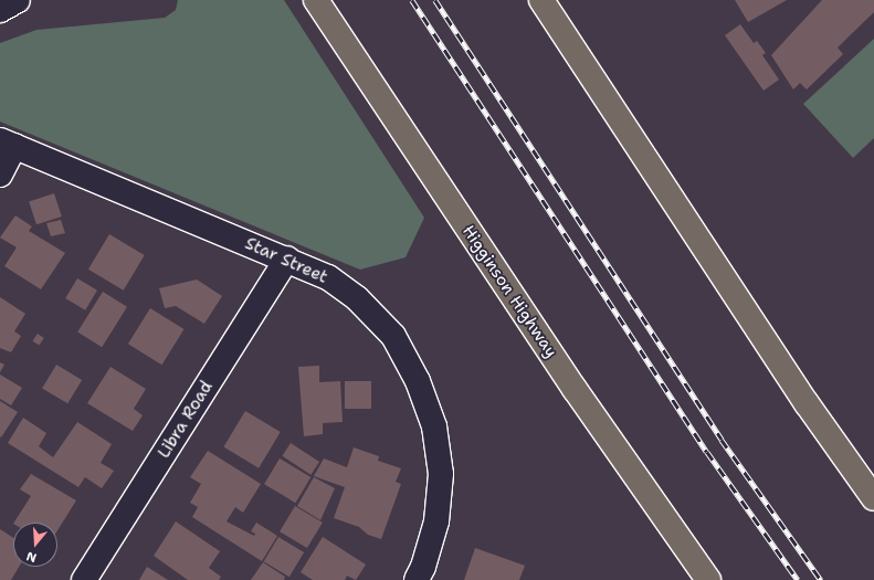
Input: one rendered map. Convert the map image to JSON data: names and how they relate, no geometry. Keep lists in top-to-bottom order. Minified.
{"streets":{"highway":["Higginson Highway"],"street":["Star Street","Libra Road"]},"crossings":[["Star Street","Libra Road"]],"north":"bottom"}
